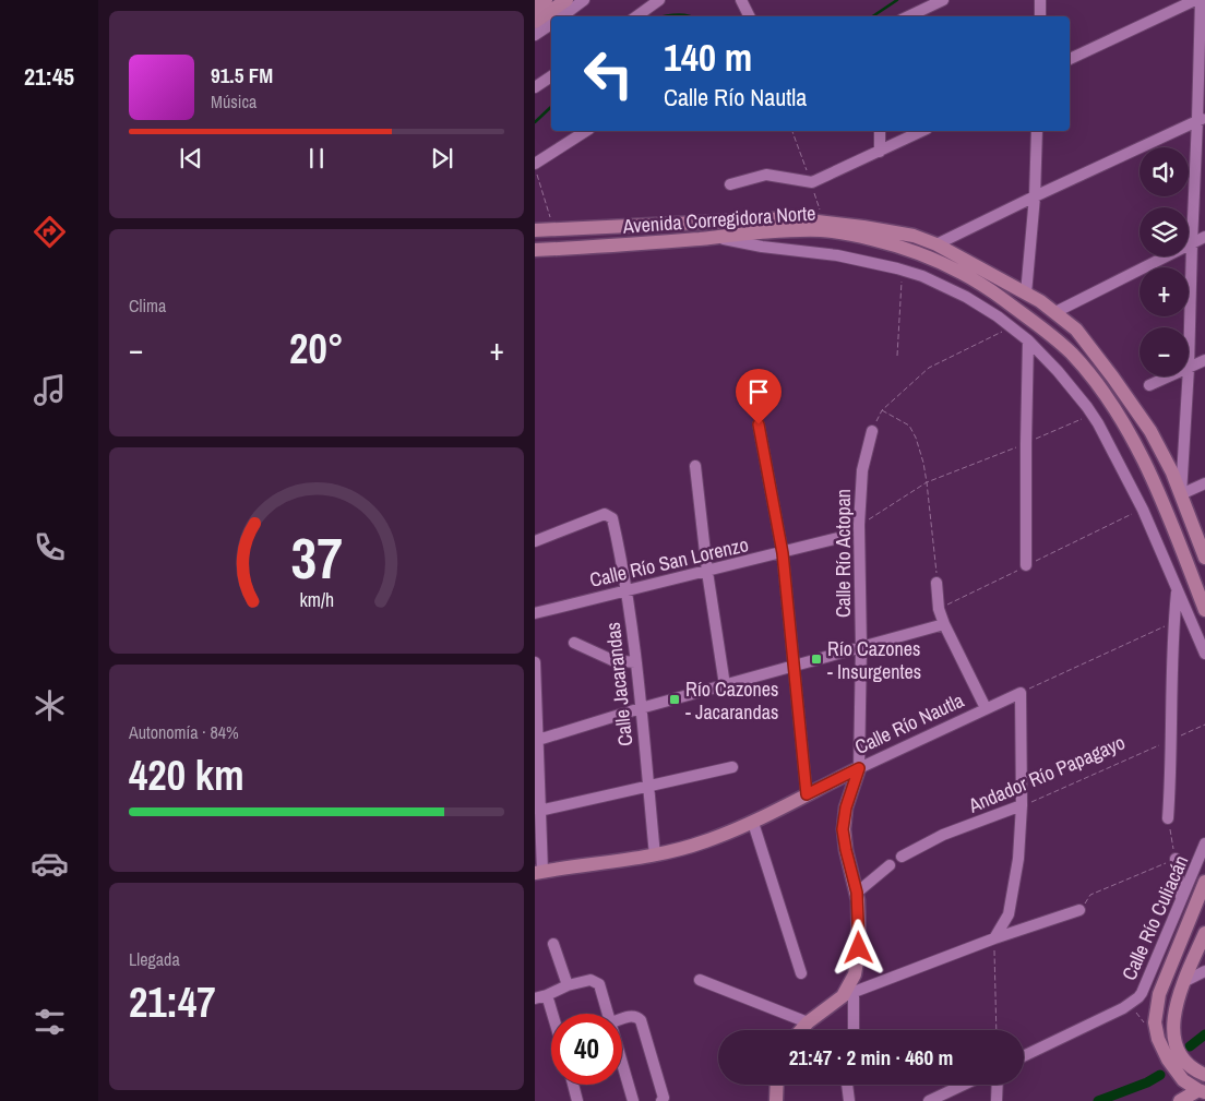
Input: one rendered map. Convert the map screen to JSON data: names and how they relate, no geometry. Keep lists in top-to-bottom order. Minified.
{"streets":{"main road":["Avenida Corregidora Norte","Calle Río Actopan","Calle Río Nautla"],"street":["Calle Río San Lorenzo","Calle Jacarandas","Andador Río Papagayo","Calle Río Culiacán"]},"crossings":[["Calle Río Actopan","Calle Río Nautla"],["Calle Río San Lorenzo","Calle Jacarandas"],["Calle Jacarandas","Calle Río Nautla"]],"places":{"transit":["Río Cazones - Insurgentes","Río Cazones - Jacarandas"]},"page":{"tabs":"21:45","turn":["140 m","Calle Río Nautla"],"song":["91.5 FM","Música"],"map_buttons":["+","−"],"tile":["Clima",["Autonomía · 84%","420 km"],["Llegada","21:47"]],"heat":["−","20°","+"],"limit":"40","trip":"21:47 · 2 min · 460 m","gauge":["37","km/h"]}}
